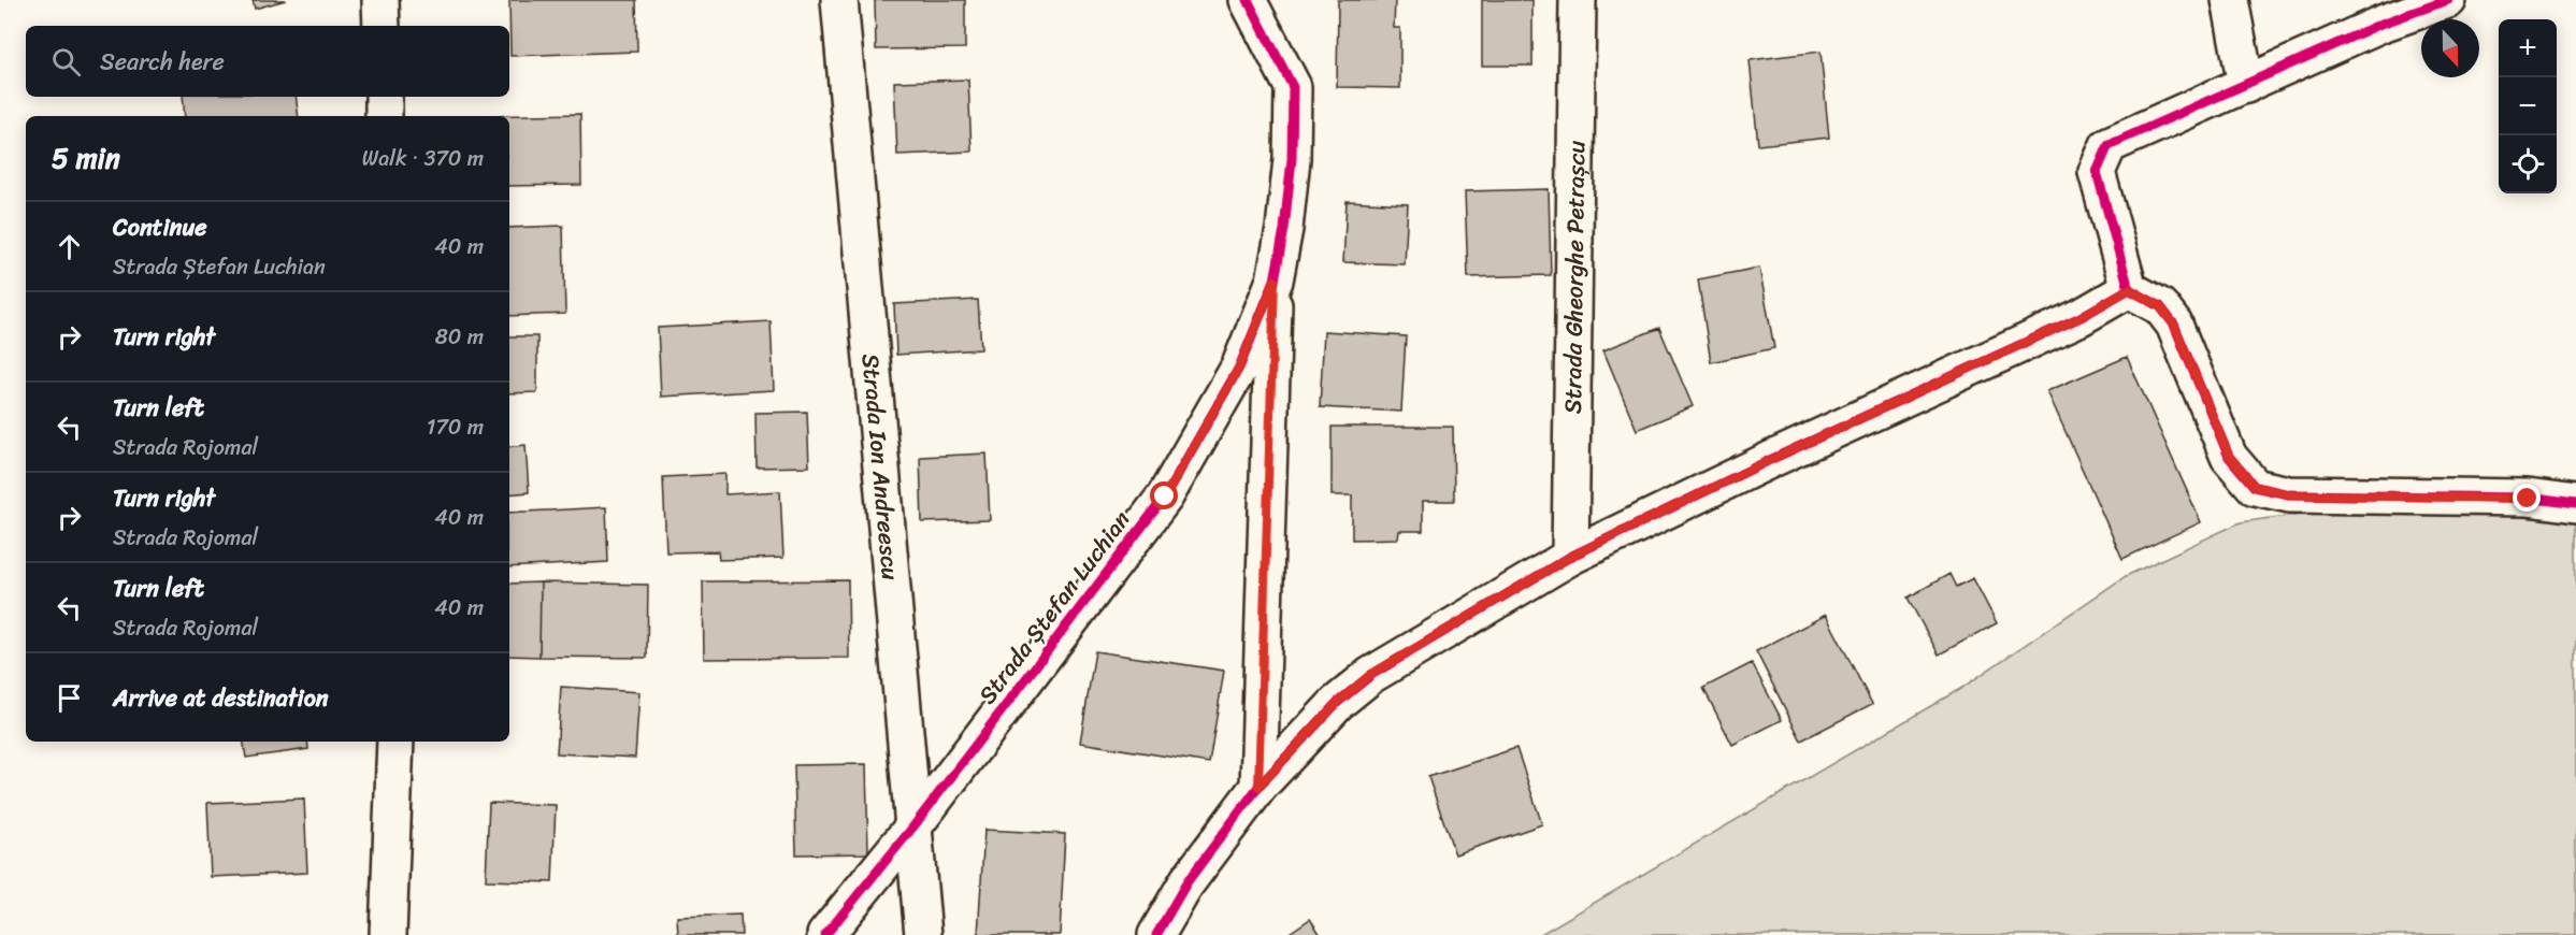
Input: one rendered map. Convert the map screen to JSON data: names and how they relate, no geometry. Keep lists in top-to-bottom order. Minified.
{"streets":{"street":["Strada Gheorghe Petrașcu","Strada Ion Andreescu","Strada Ștefan Luchian"]},"crossings":[["Strada Ion Andreescu","Strada Ștefan Luchian"]],"north":"bottom","page":{"map_buttons":["+","−"],"search":"Search here","heading":["5 min","Walk · 370 m"],"list":[["Continue","Strada Ștefan Luchian","40 m"],["Turn right","80 m"],["Turn left","Strada Rojomal","170 m"],["Turn right","Strada Rojomal","40 m"],["Turn left","Strada Rojomal","40 m"],"Arrive at destination"]}}
